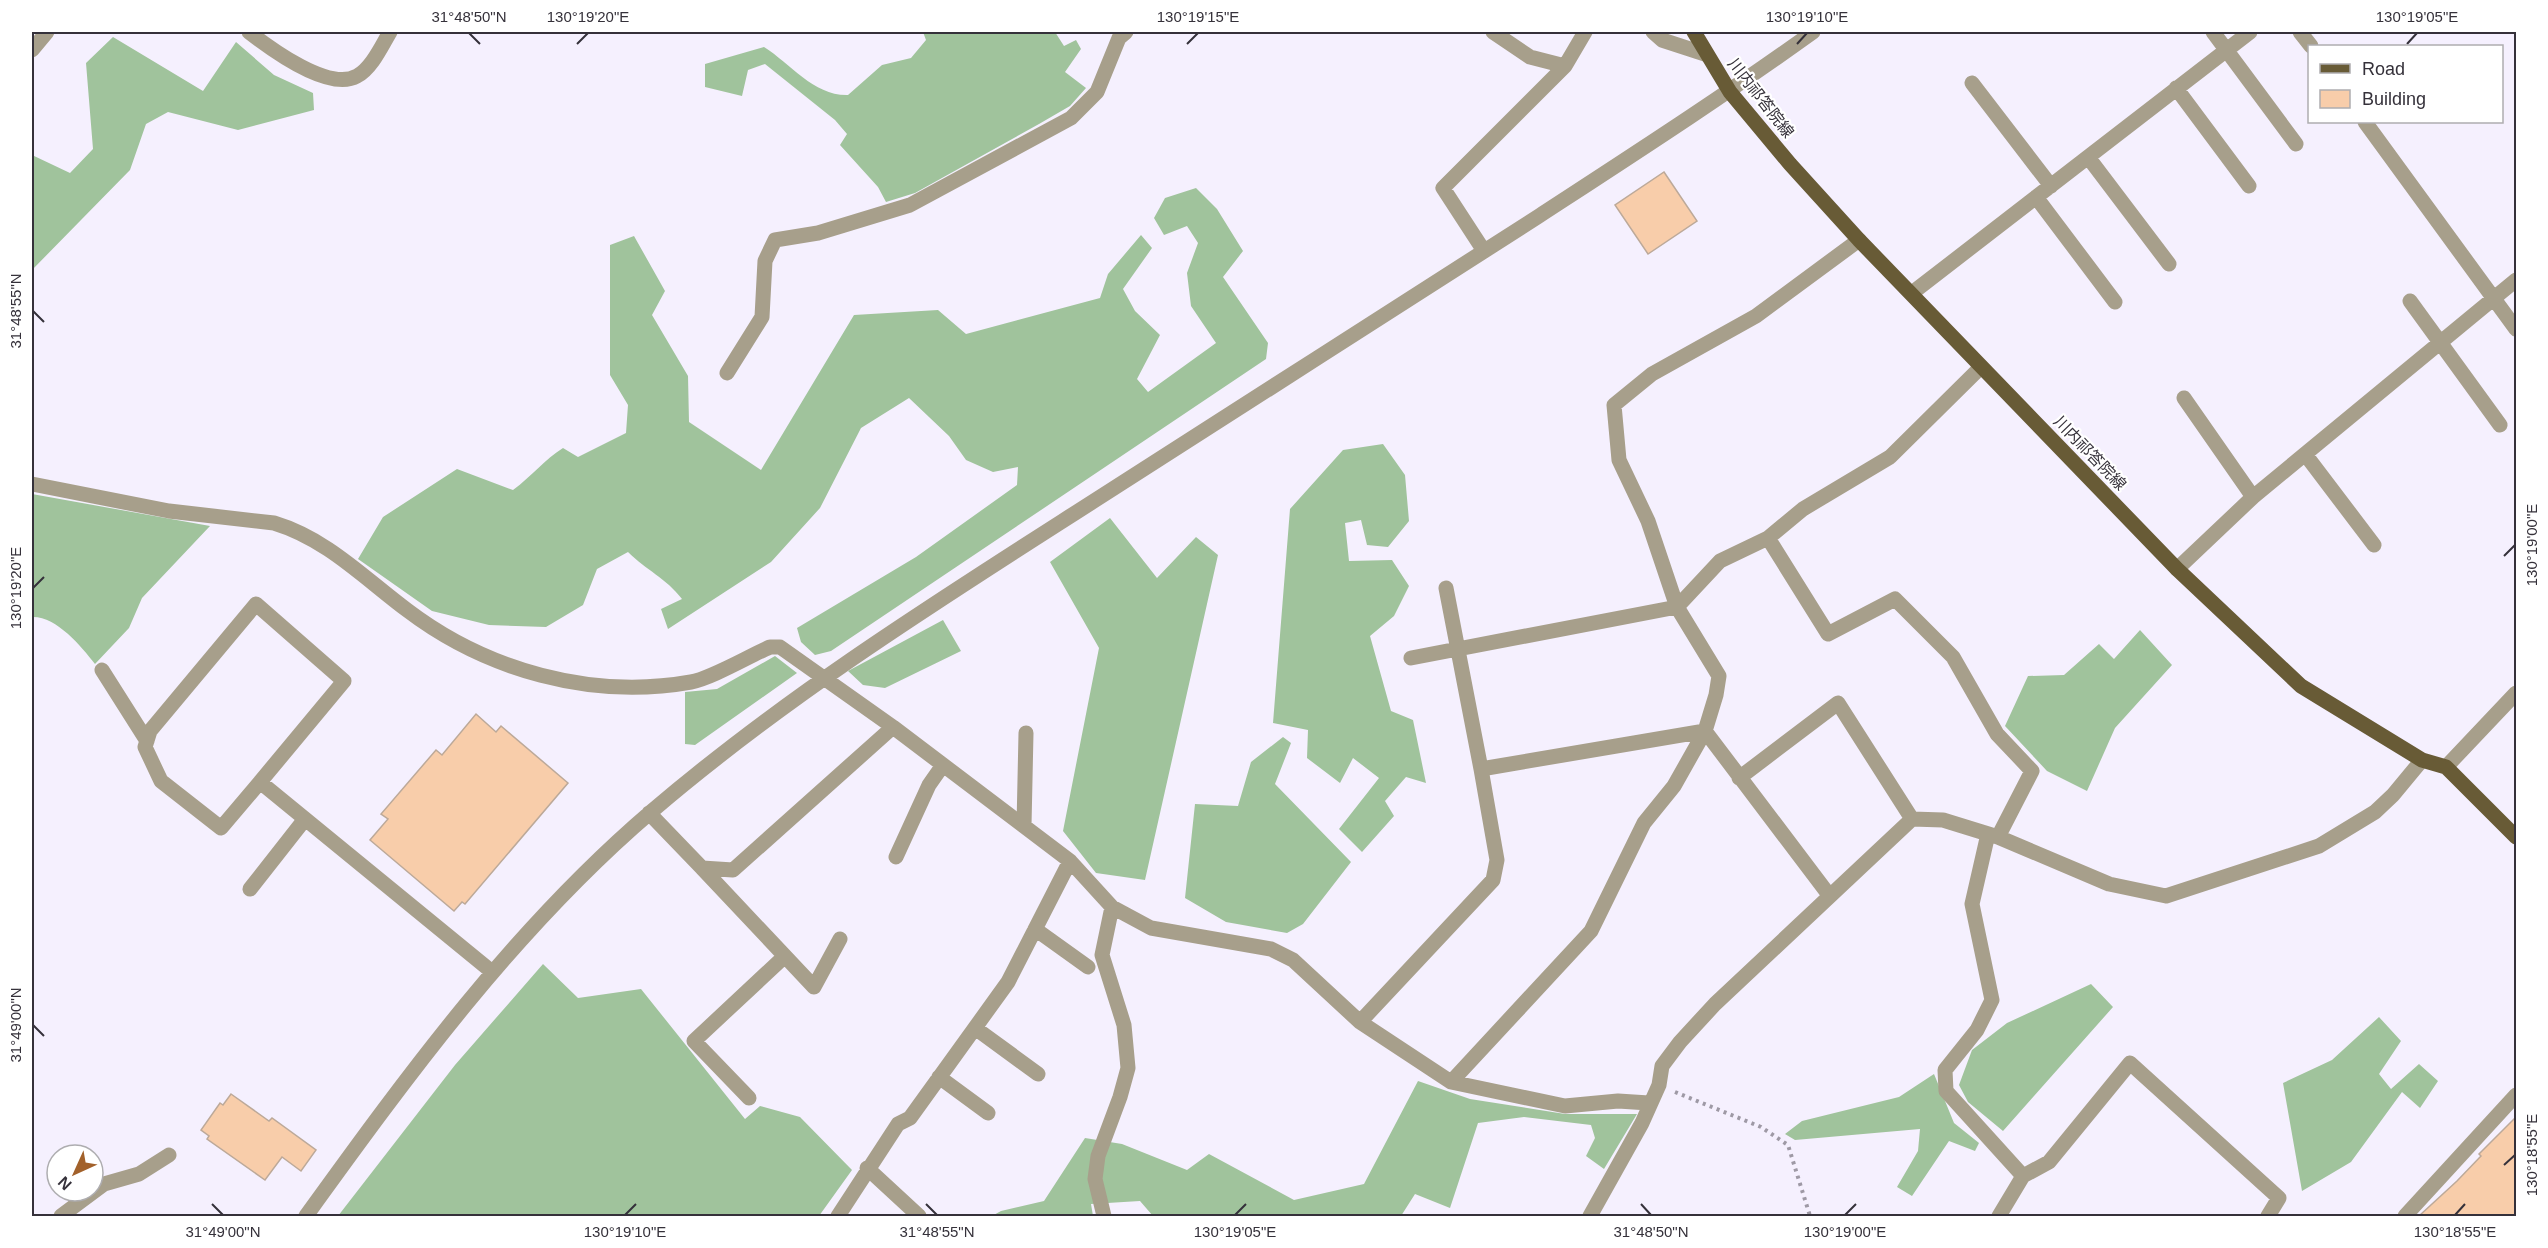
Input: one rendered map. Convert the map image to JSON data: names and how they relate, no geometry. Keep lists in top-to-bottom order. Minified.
{"streets":{"main road":["川内祁答院線"]},"legend":["Road","Building"],"north":"bottom left","coordinates":["31°48'50\"N","130°19'20\"E","130°19'15\"E","130°19'10\"E","130°19'05\"E","31°48'55\"N","130°19'00\"E","31°49'00\"N","130°18'55\"E"]}
